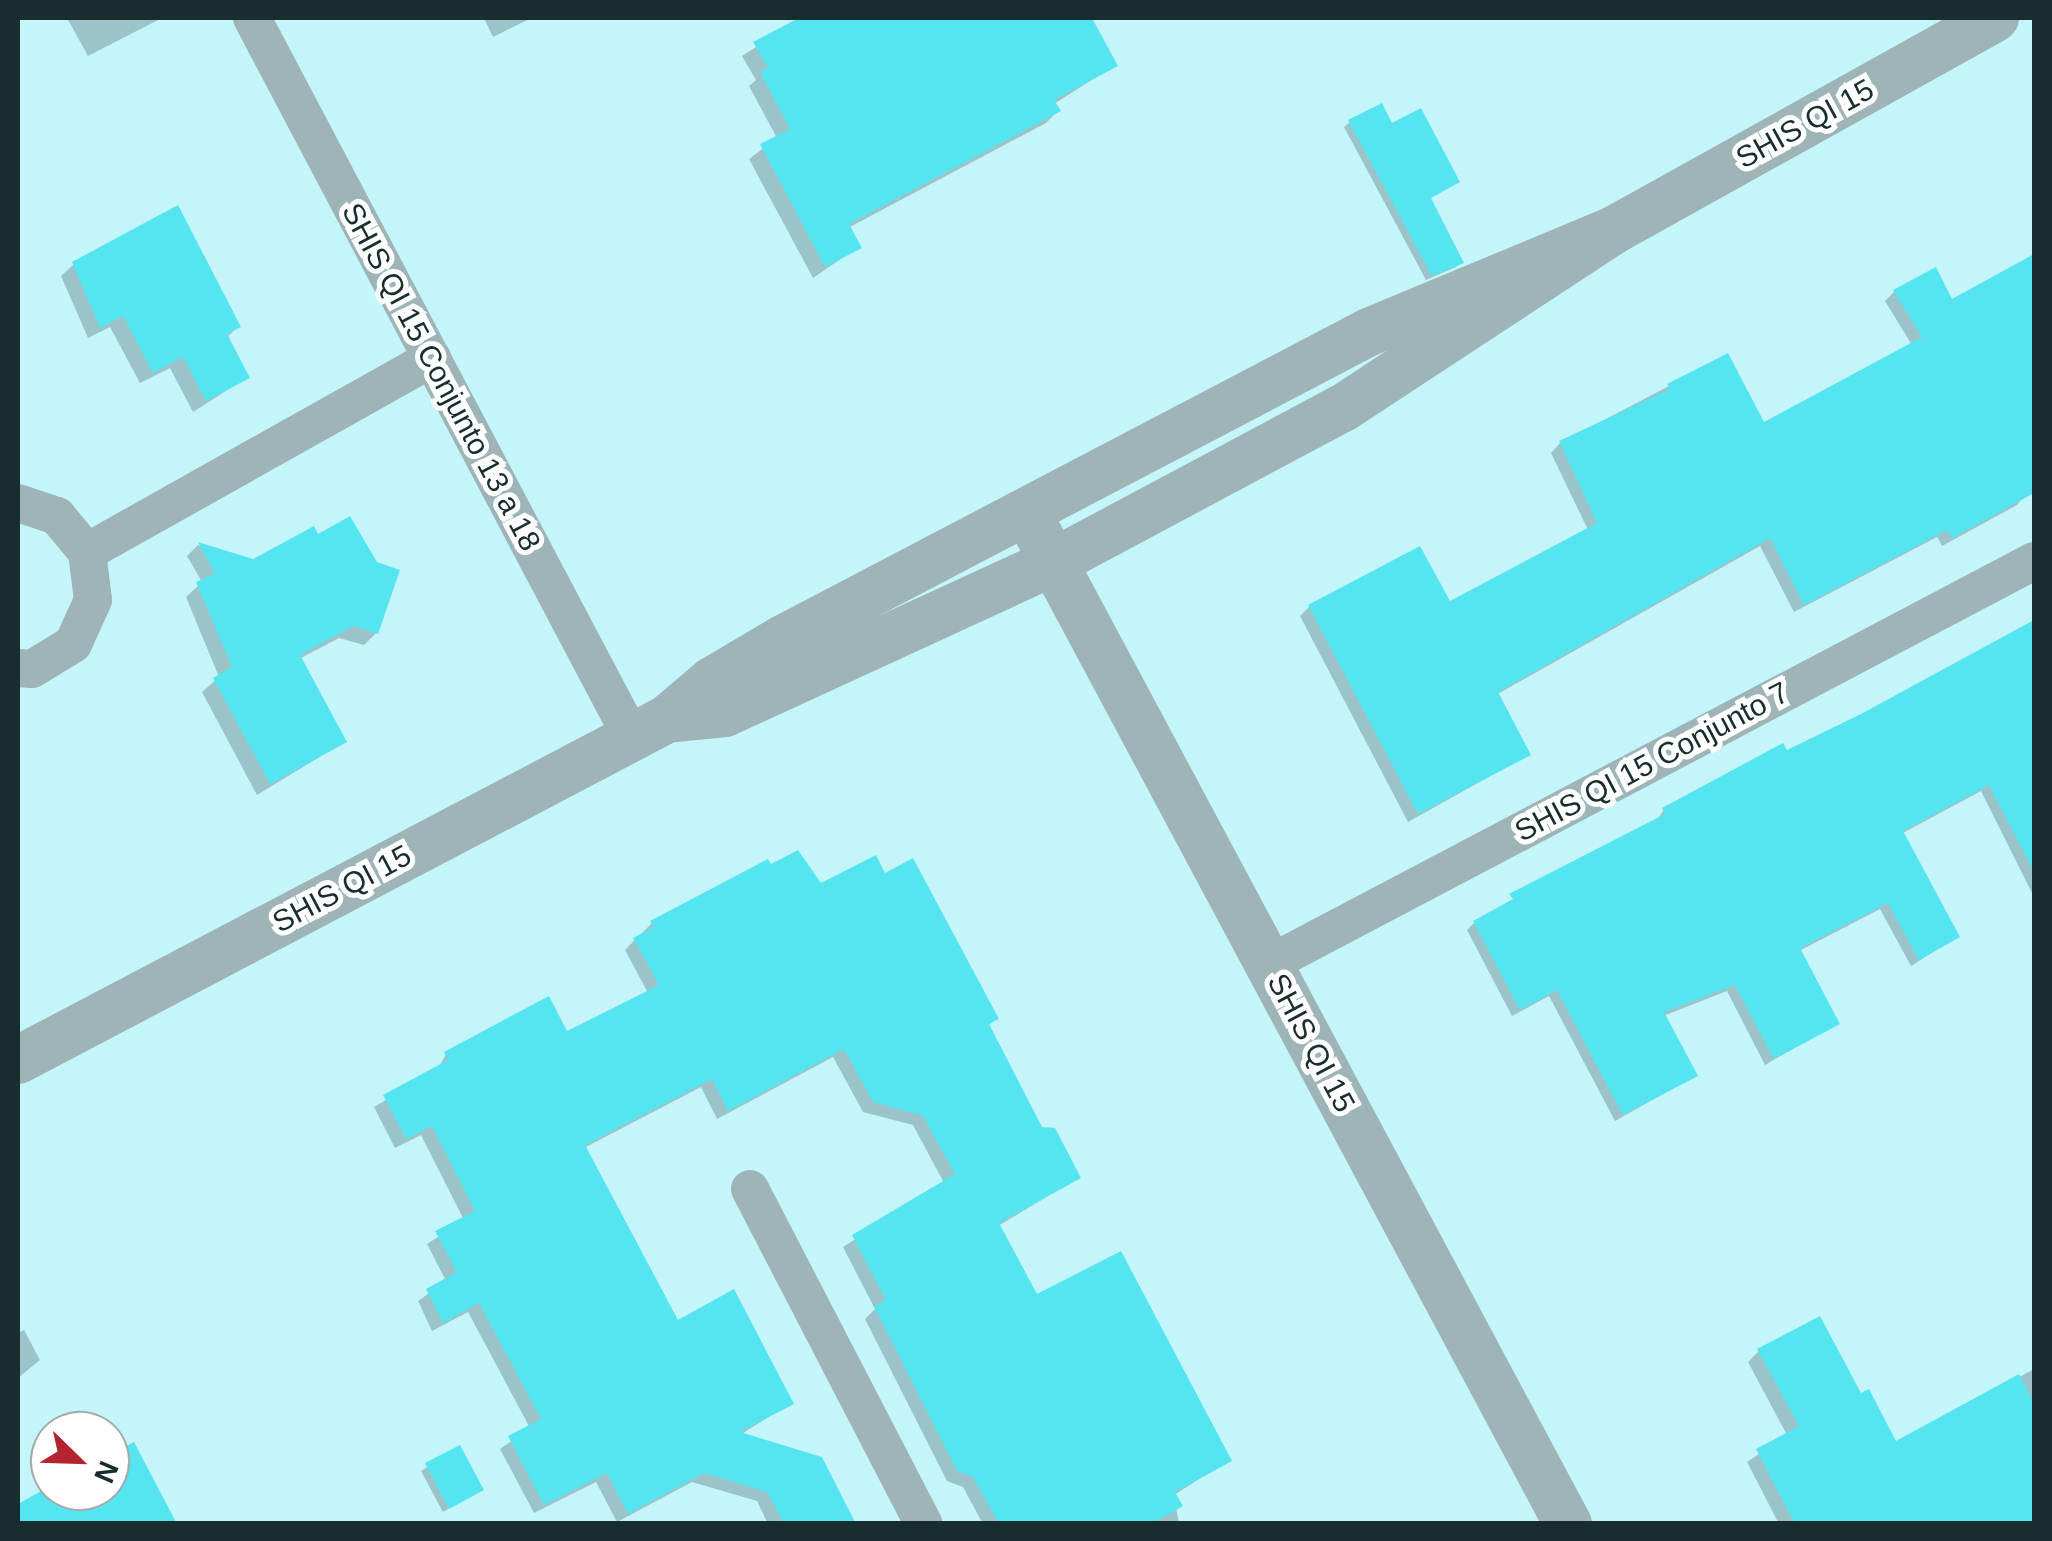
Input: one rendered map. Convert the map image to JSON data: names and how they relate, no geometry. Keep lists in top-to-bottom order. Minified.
{"streets":{"street":["SHIS QI 15","SHIS QI 15 Conjunto 13 a 18","SHIS QI 15 Conjunto 7"]},"crossings":[["SHIS QI 15","SHIS QI 15 Conjunto 13 a 18"],["SHIS QI 15","SHIS QI 15 Conjunto 7"]],"north":"bottom right"}
